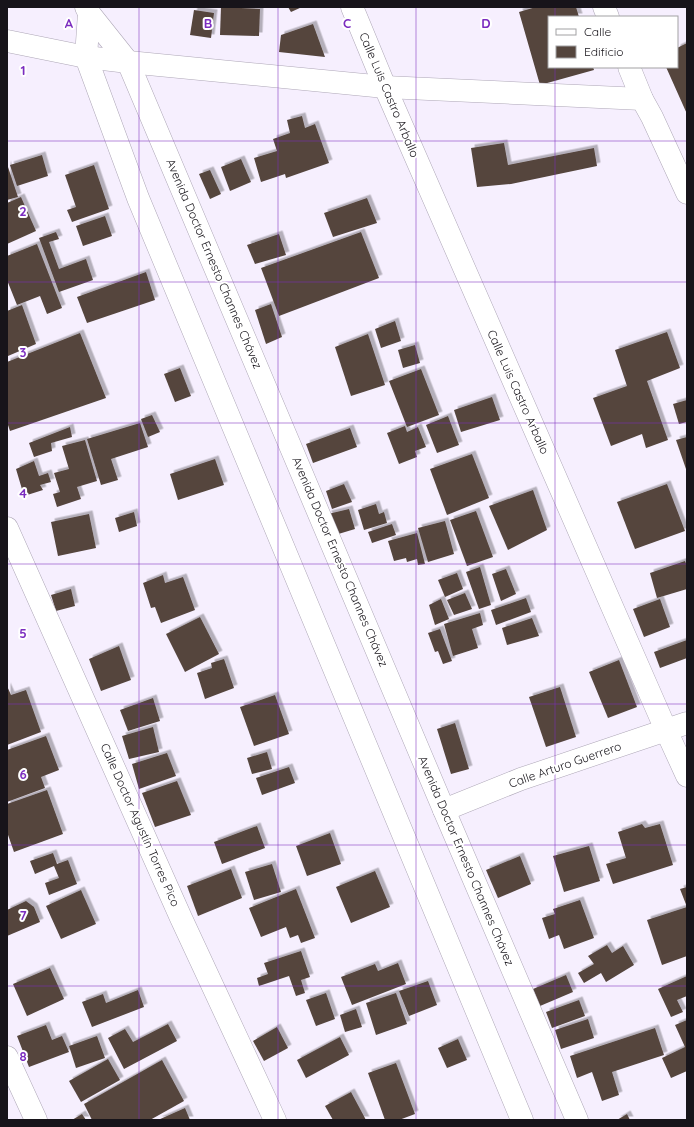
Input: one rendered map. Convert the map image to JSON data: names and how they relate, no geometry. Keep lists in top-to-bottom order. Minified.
{"streets":{"street":["Calle Luis Castro Arballo","Avenida Doctor Ernesto Channes Chávez","Calle Arturo Guerrero","Calle Doctor Agustín Torres Pico"]},"crossings":[["Calle Luis Castro Arballo","Calle Arturo Guerrero"],["Avenida Doctor Ernesto Channes Chávez","Calle Arturo Guerrero"]],"legend":["Calle","Edificio"],"grid":{"columns":["A","B","C","D"],"rows":["1","2","3","4","5","6","7","8"]}}
